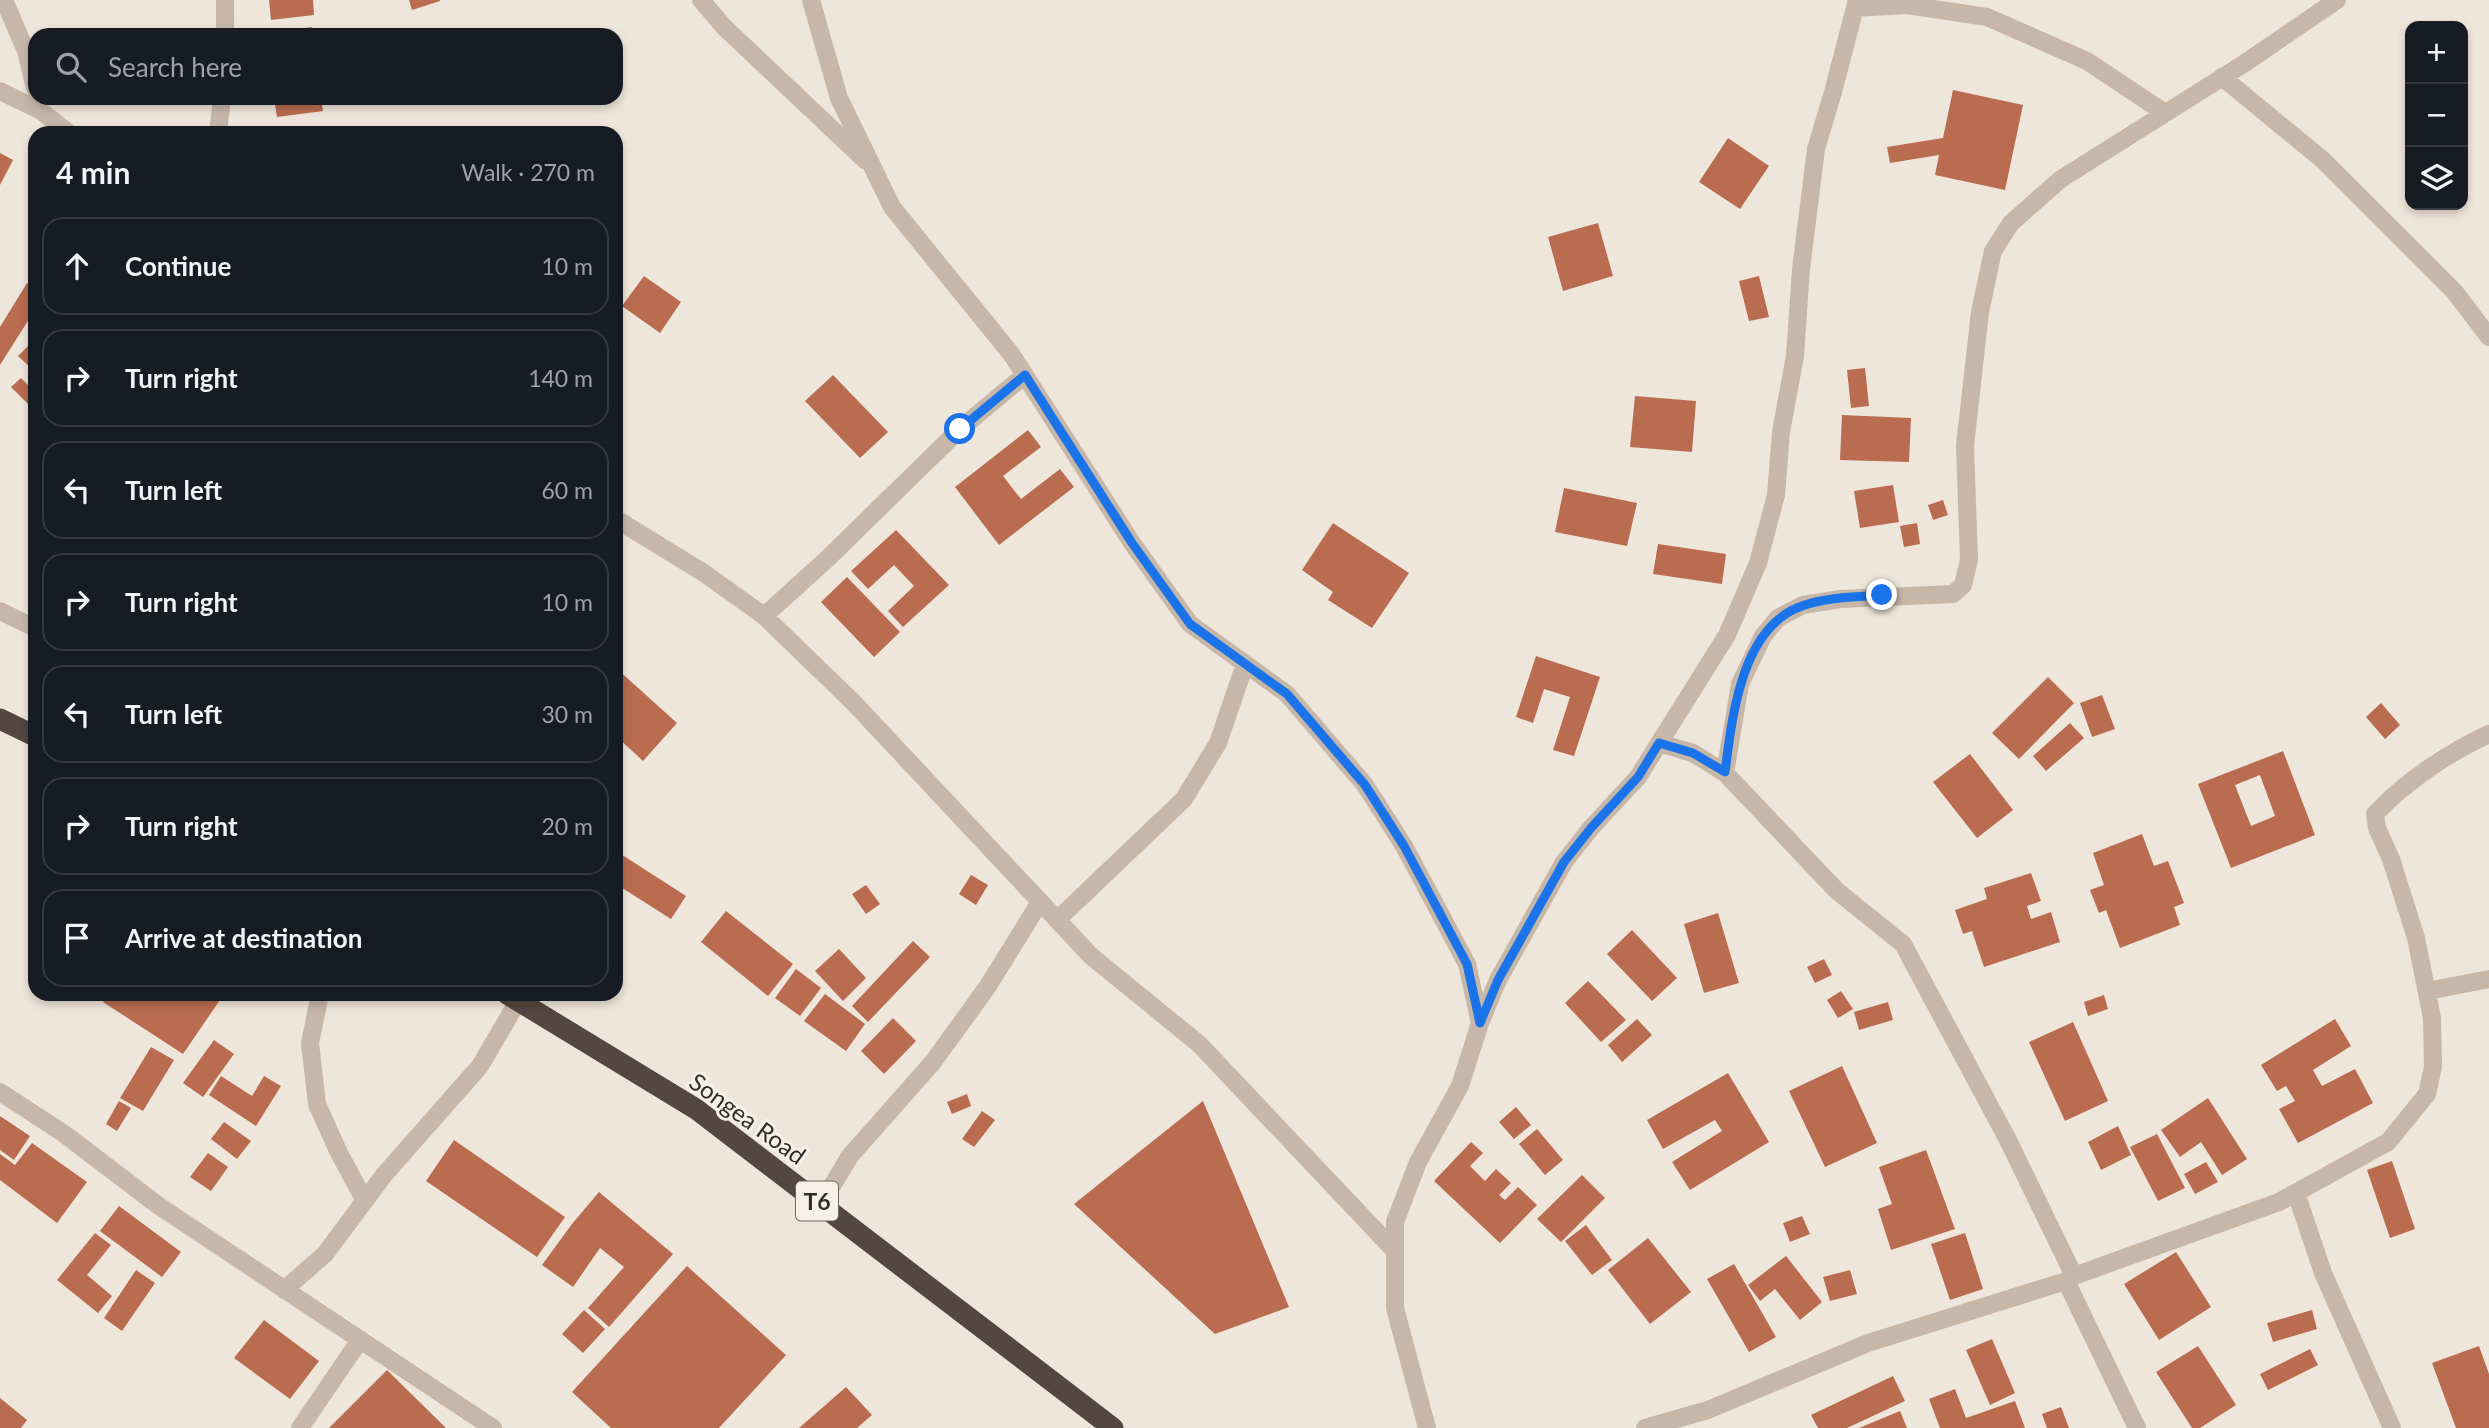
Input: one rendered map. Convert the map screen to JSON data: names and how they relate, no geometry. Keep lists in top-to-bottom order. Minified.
{"streets":{"highway":["Songea Road","T6"]},"page":{"map_buttons":["+","−"],"search":"Search here","heading":["4 min","Walk · 270 m"],"list":[["Continue","10 m"],["Turn right","140 m"],["Turn left","60 m"],["Turn right","10 m"],["Turn left","30 m"],["Turn right","20 m"],"Arrive at destination"]}}
